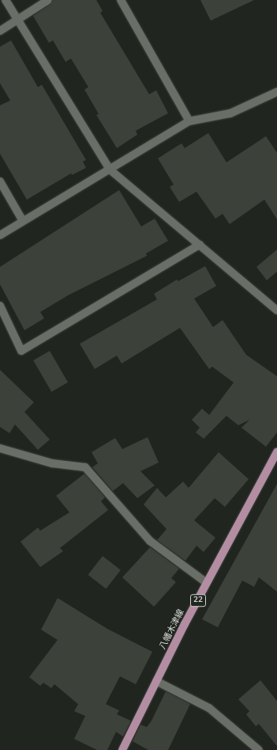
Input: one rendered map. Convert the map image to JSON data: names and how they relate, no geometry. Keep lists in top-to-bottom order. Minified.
{"streets":{"main road":["22","八幡木津線"]}}
